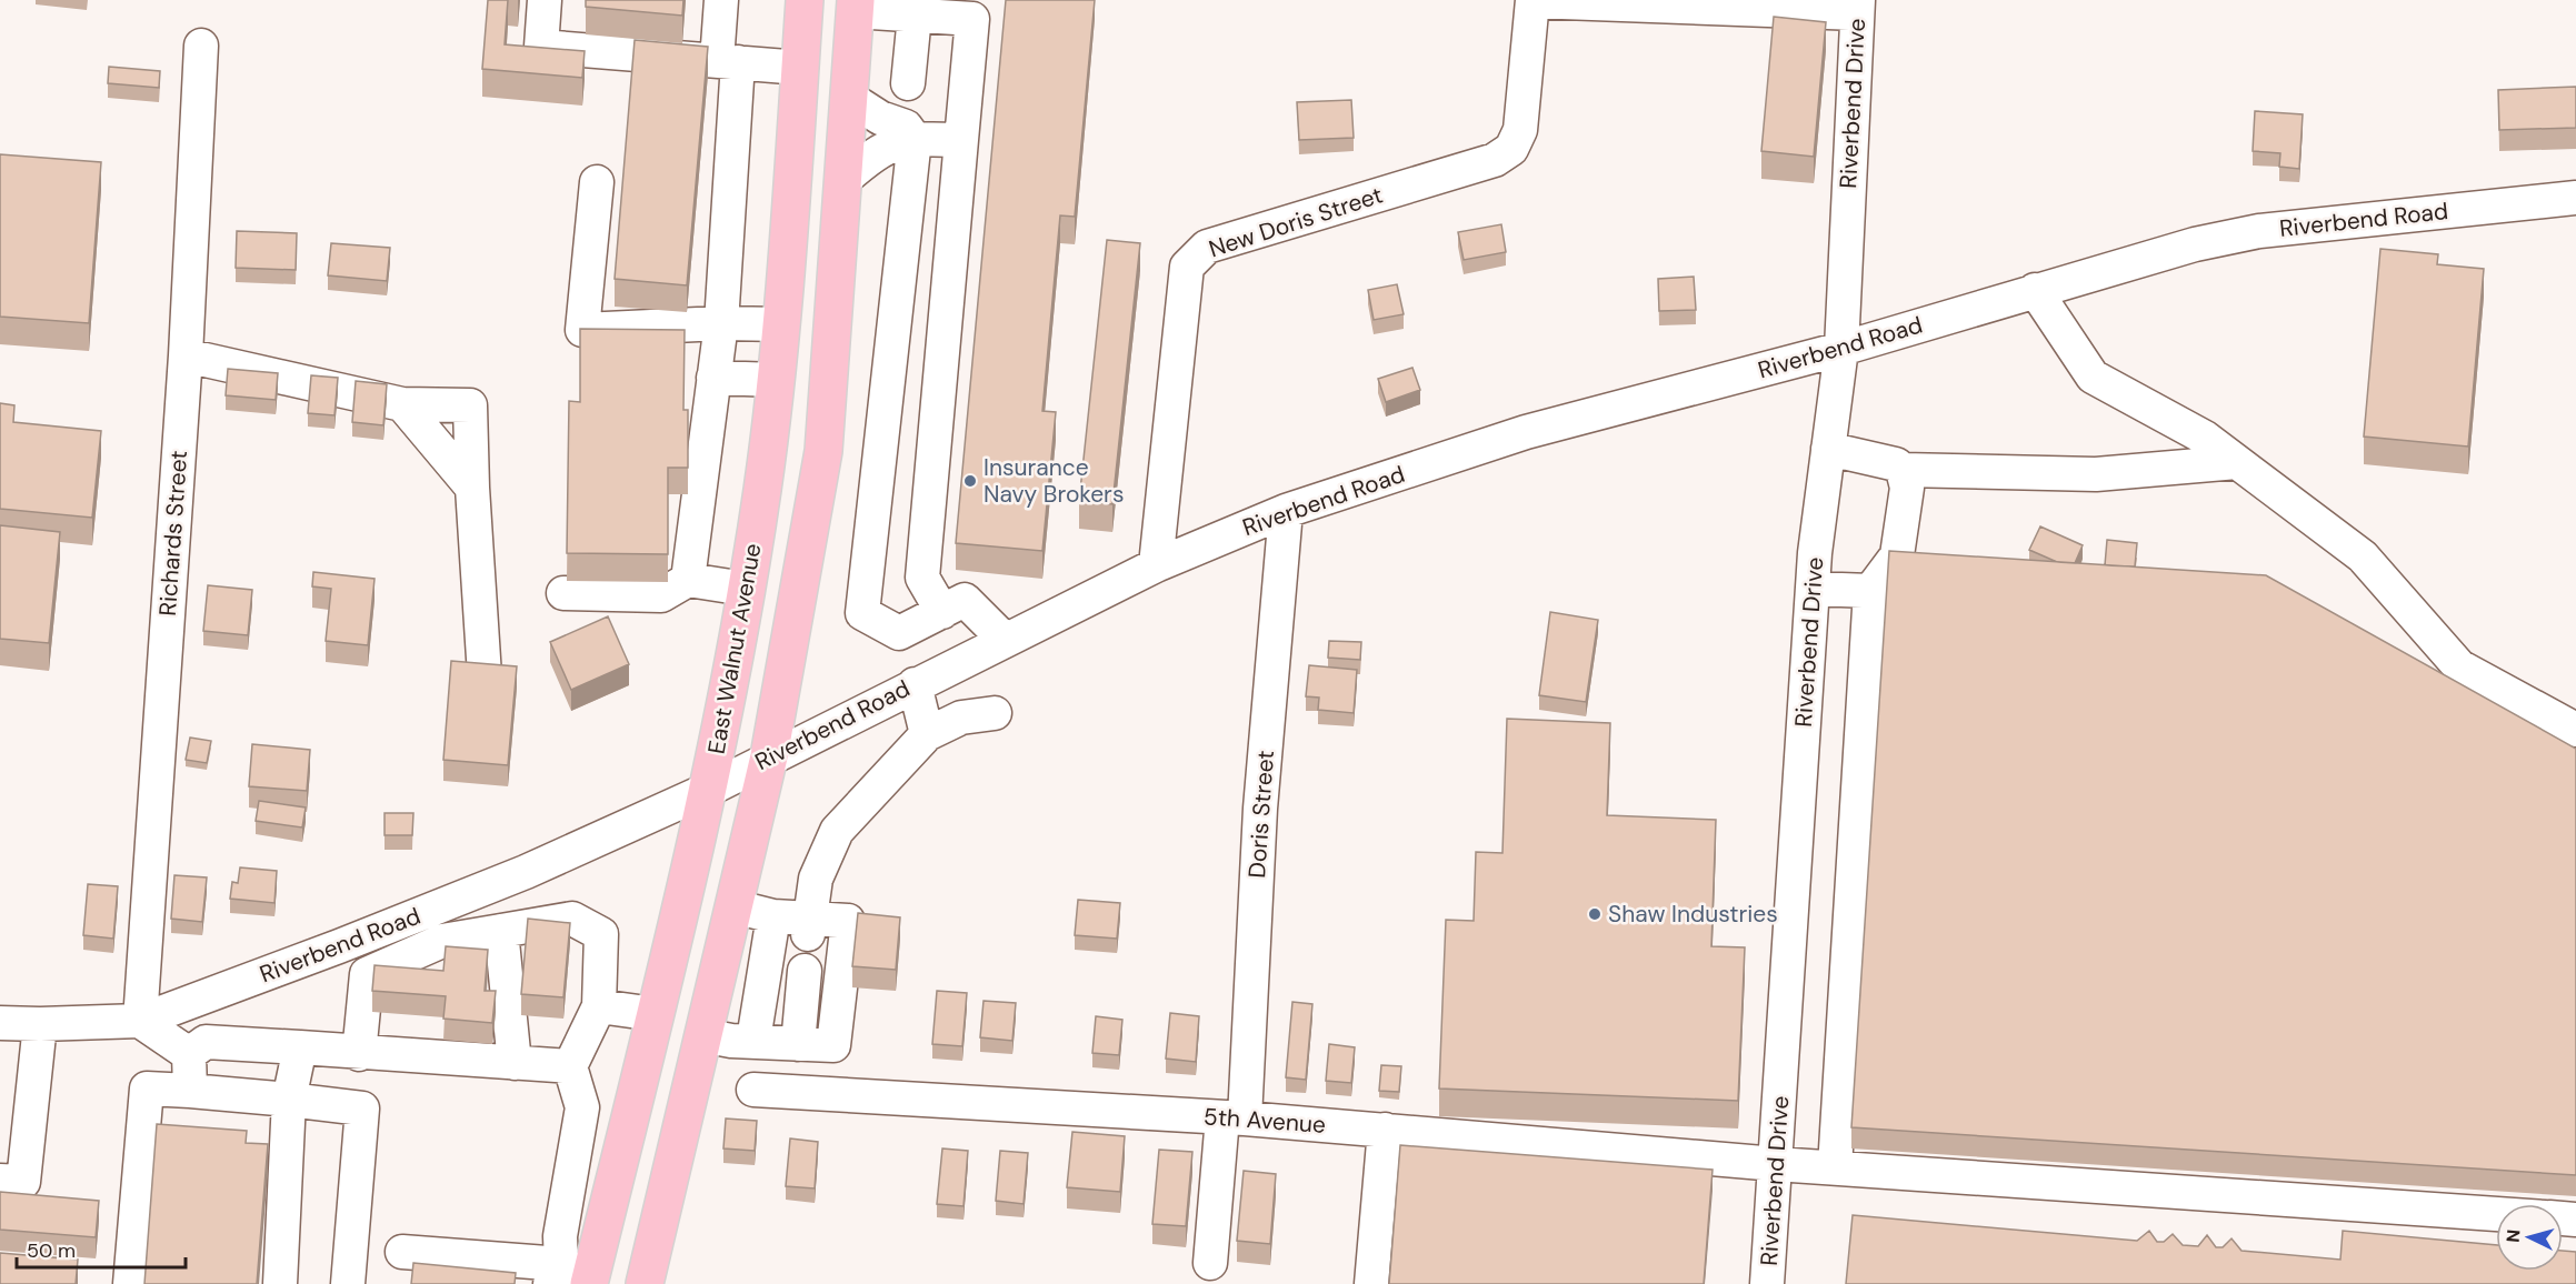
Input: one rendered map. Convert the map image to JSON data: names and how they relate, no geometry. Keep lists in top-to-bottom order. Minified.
{"streets":{"main road":["East Walnut Avenue"],"street":["Riverbend Drive","Riverbend Road","New Doris Street","Richards Street","Doris Street","5th Avenue"]},"crossings":[["Riverbend Drive","Riverbend Road"],["Riverbend Drive","5th Avenue"],["Riverbend Road","New Doris Street"],["Riverbend Road","Richards Street"],["Riverbend Road","East Walnut Avenue"],["Riverbend Road","Doris Street"],["Doris Street","5th Avenue"]],"places":["Insurance Navy Brokers","Shaw Industries"],"scale_bar":"50 m","north":"left"}
